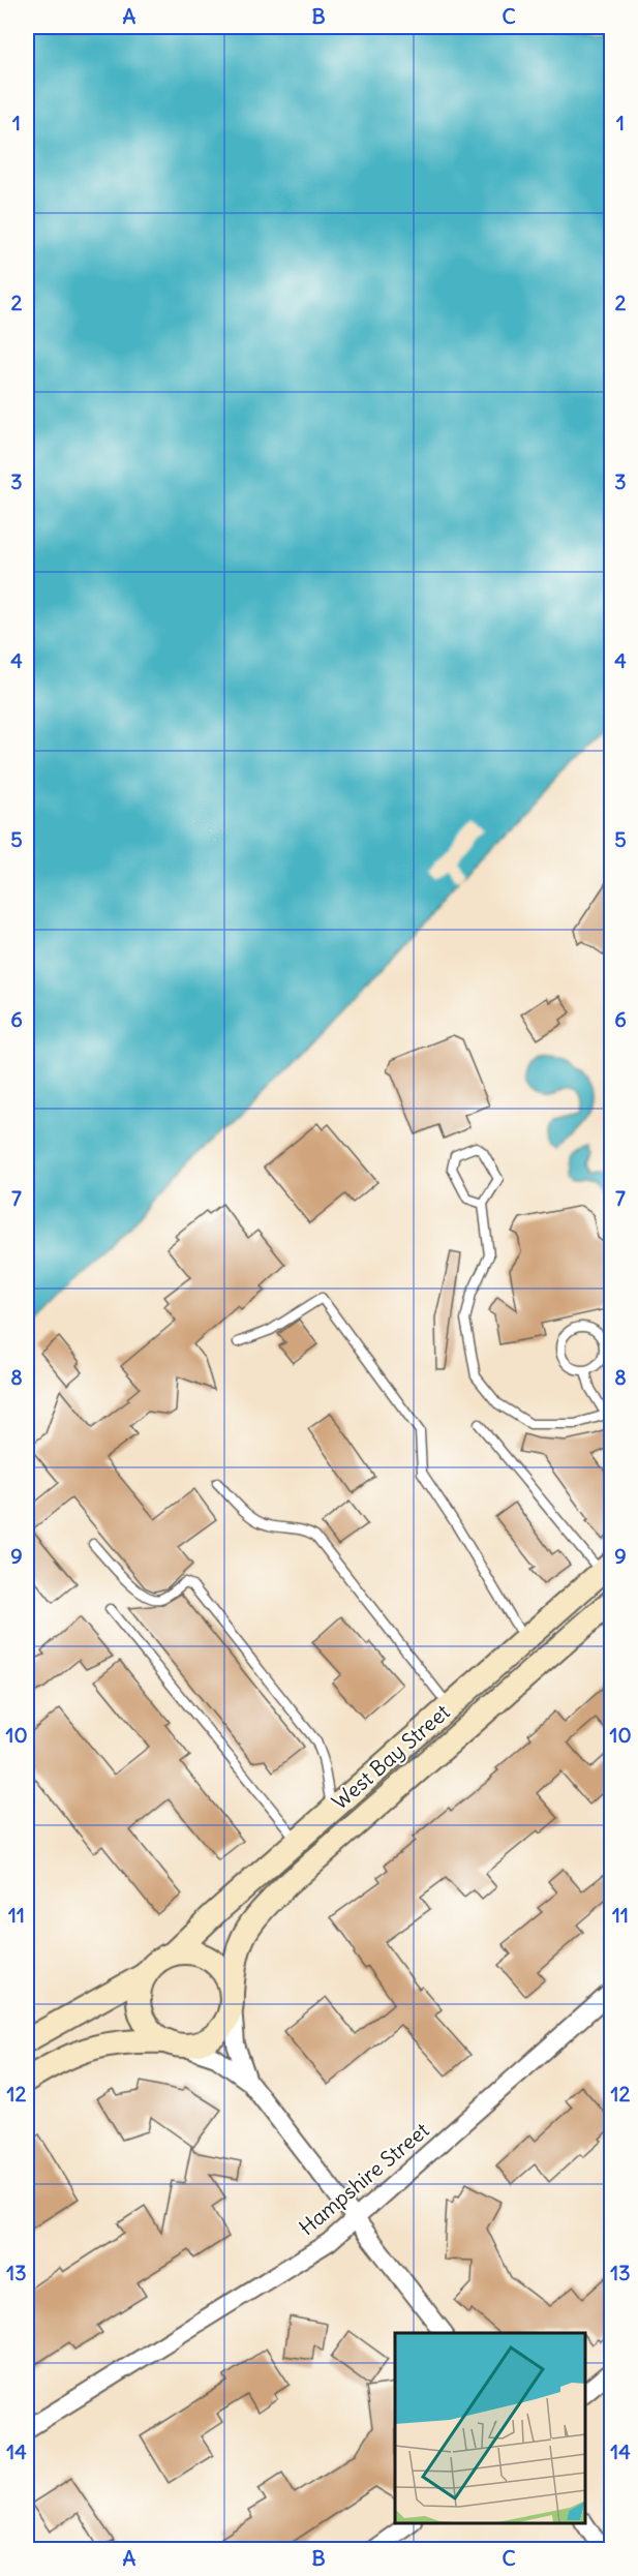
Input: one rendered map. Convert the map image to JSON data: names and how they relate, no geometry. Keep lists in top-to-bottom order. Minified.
{"streets":{"main road":["West Bay Street"],"street":["Hampshire Street"]},"grid":{"columns":["A","B","C"],"rows":["1","2","3","4","5","6","7","8","9","10","11","12","13","14"]}}
